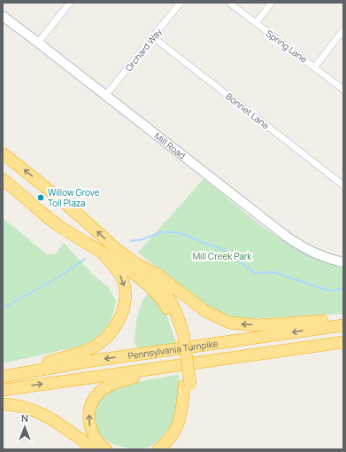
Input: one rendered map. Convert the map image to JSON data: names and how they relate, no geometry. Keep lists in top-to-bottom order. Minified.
{"streets":{"highway":["Pennsylvania Turnpike"],"street":["Spring Lane","Orchard Way","Bonnet Lane","Mill Road"]},"crossings":[["Orchard Way","Bonnet Lane"],["Orchard Way","Mill Road"]],"parks":["Mill Creek Park"],"places":["Willow Grove Toll Plaza"],"north":"top"}
